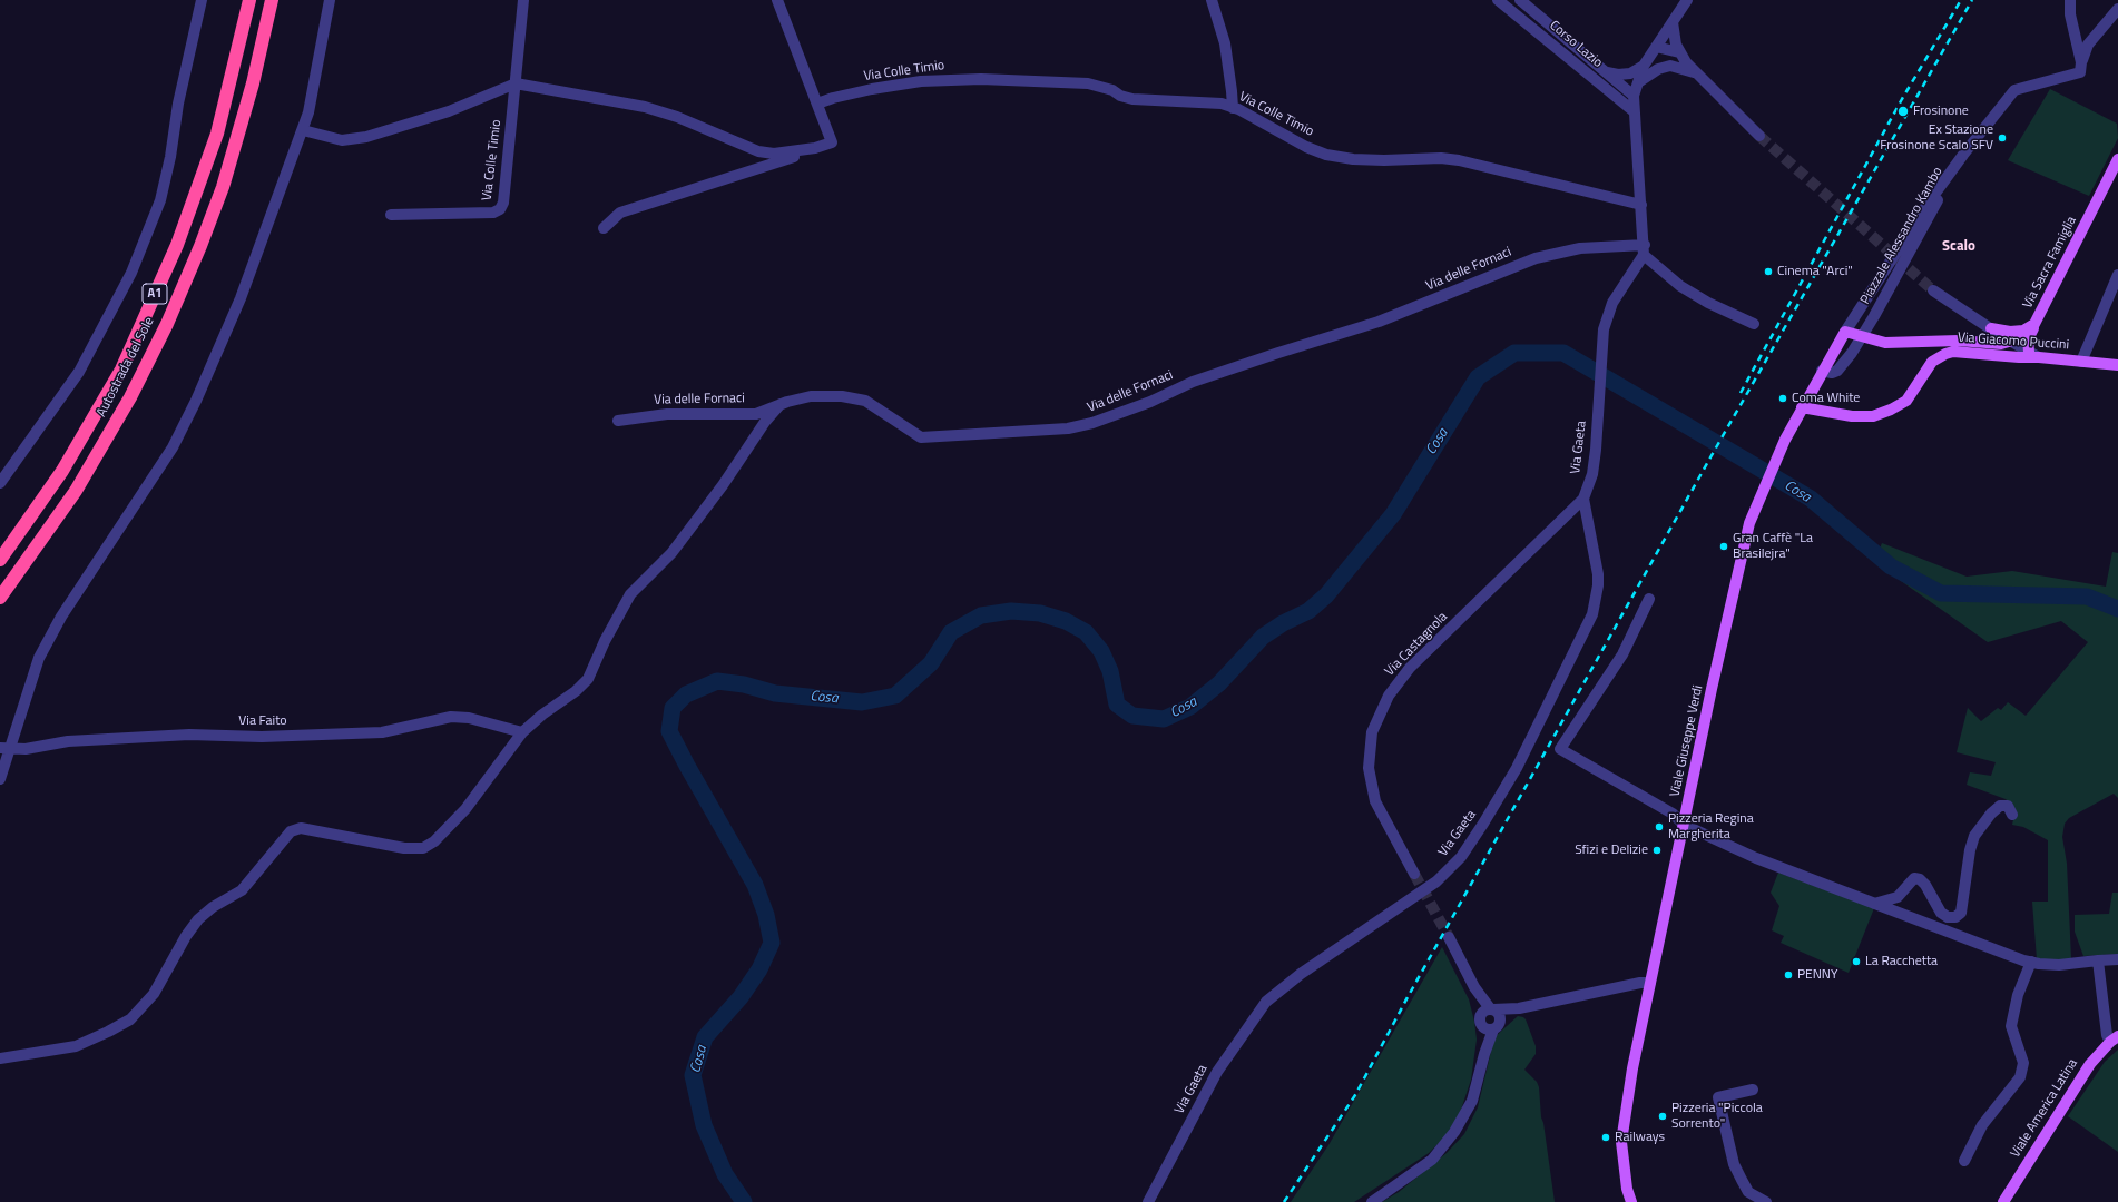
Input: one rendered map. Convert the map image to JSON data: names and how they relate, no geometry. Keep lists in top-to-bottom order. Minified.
{"streets":{"highway":["A1","Autostrada del Sole"],"main road":["Via Sacra Famiglia","Via Giacomo Puccini","Viale Giuseppe Verdi","Viale America Latina"],"street":["Corso Lazio","Via Colle Timio","Piazzale Alessandro Kambo","Via delle Fornaci","Via Gaeta","Via Castagnola","Via Faito"]},"crossings":[["Piazzale Alessandro Kambo","Viale Giuseppe Verdi"],["Via delle Fornaci","Via Gaeta"],["Via Giacomo Puccini","Viale Giuseppe Verdi"],["Via Gaeta","Via Castagnola"]],"districts":["Scalo"],"water":["Cosa"],"places":["Frosinone","Ex Stazione Frosinone Scalo SFV","Cinema \"Arci\"","Coma White","Gran Caffè \"La Brasilejra\"","Pizzeria Regina Margherita","Sfizi e Delizie","La Racchetta","PENNY","Pizzeria \"Piccola Sorrento\"","Railways"]}
